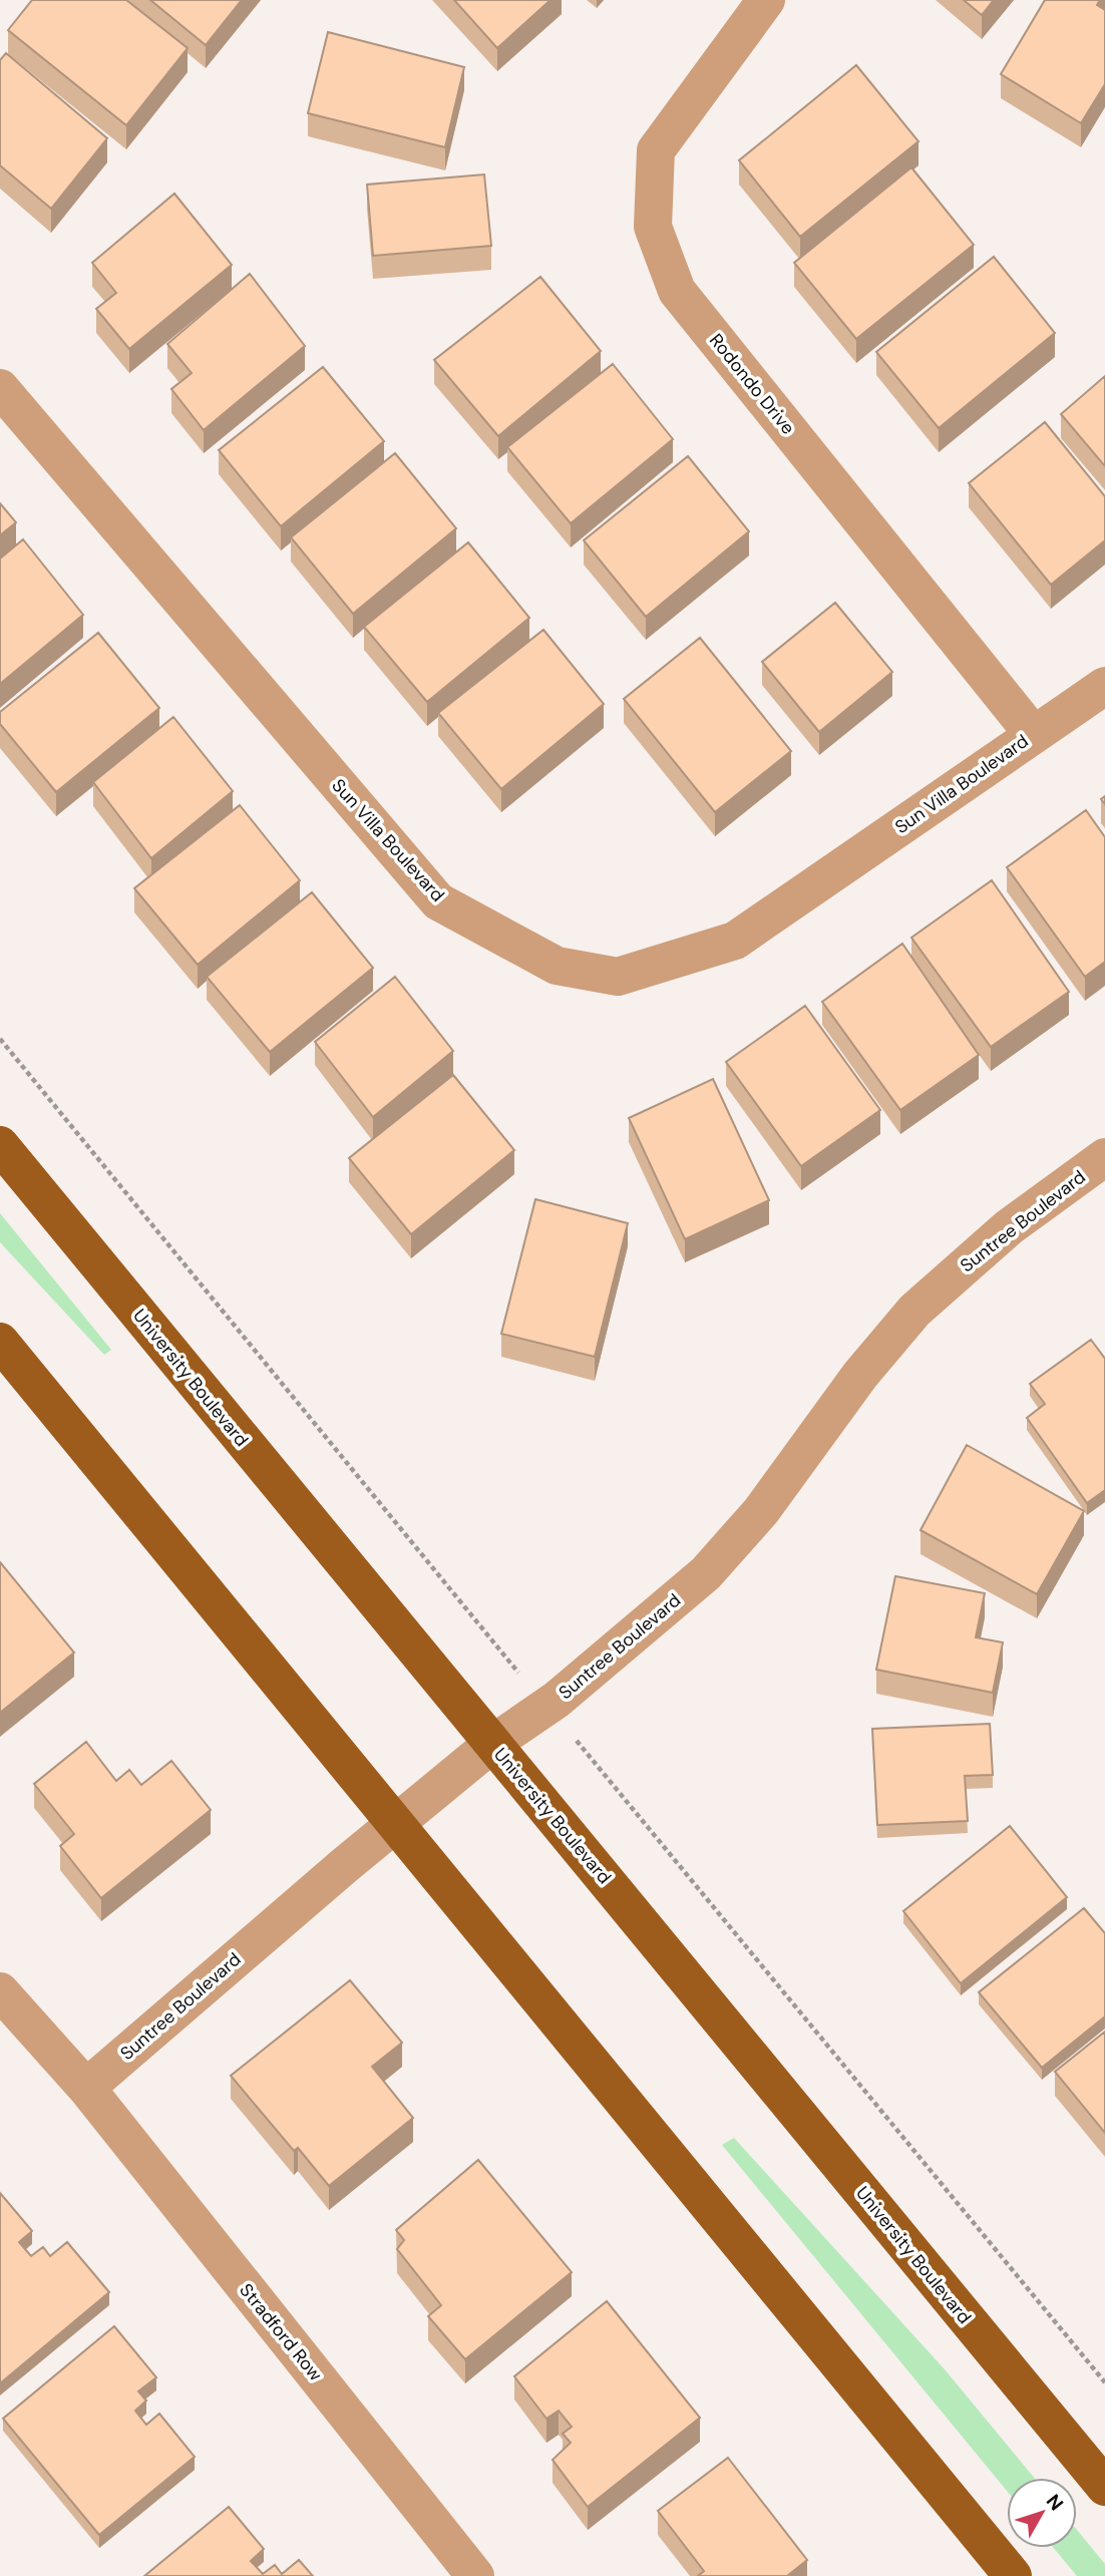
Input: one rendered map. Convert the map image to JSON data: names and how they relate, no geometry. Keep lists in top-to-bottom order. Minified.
{"streets":{"main road":["University Boulevard"],"street":["Rodondo Drive","Sun Villa Boulevard","Suntree Boulevard","Stradford Row"]},"crossings":[["Rodondo Drive","Sun Villa Boulevard"],["Suntree Boulevard","University Boulevard"],["Suntree Boulevard","Stradford Row"]],"north":"top right"}
